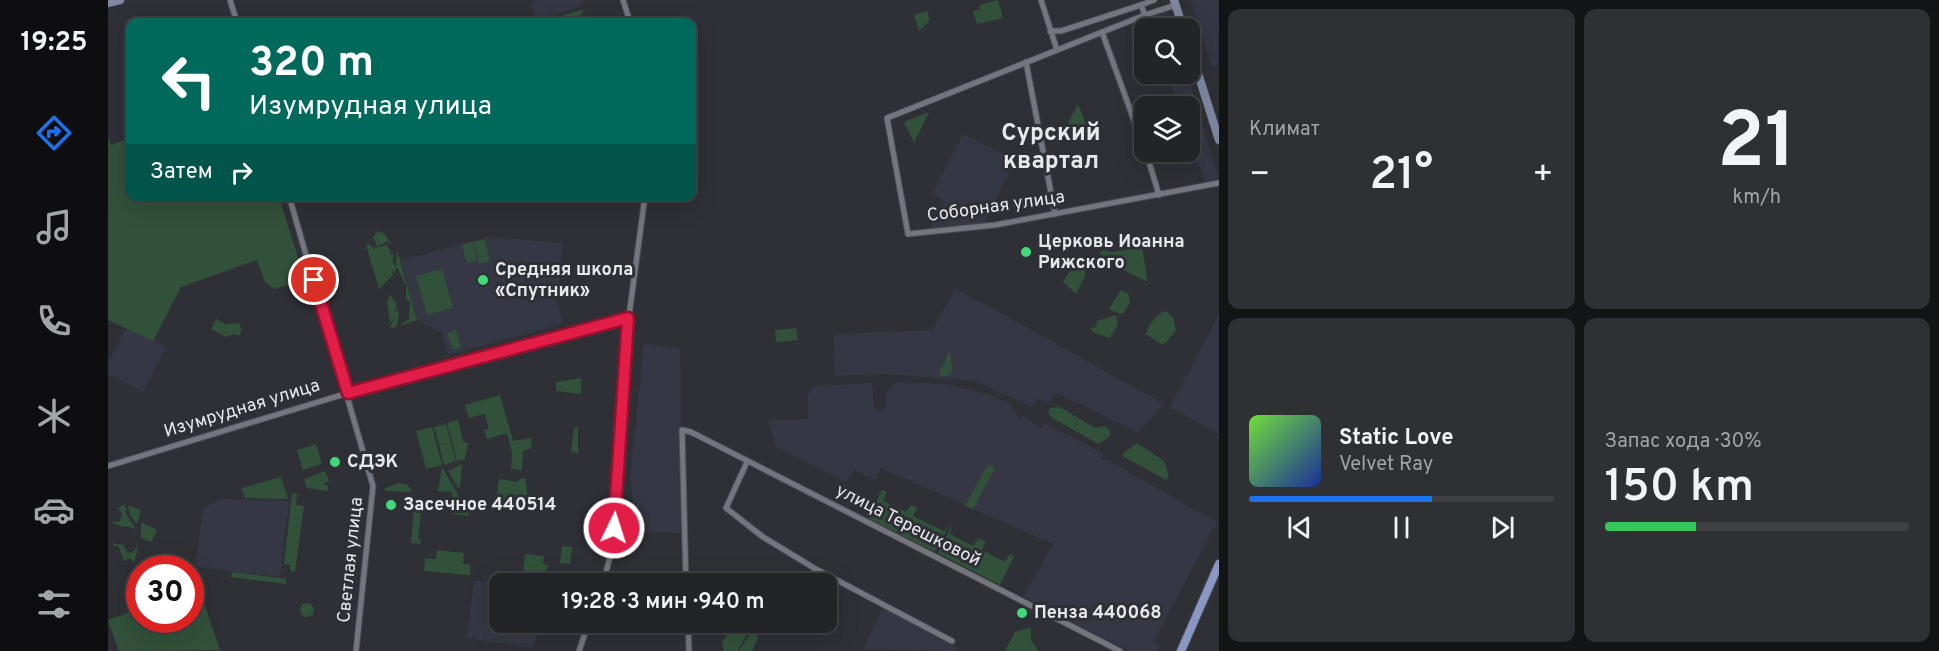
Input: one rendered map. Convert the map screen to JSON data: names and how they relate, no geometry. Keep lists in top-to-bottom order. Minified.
{"streets":{"street":["Соборная улица","Изумрудная улица","улица Терешковой","Светлая улица"]},"crossings":[["Изумрудная улица","Светлая улица"]],"districts":["Сурский квартал"],"places":["Церковь Иоанна Рижского","Средняя школа «Спутник»","СДЭК","Засечное 440514","Пенза 440068"],"page":{"tabs":"19:25","tile":["Климат",["21","km/h"],["Запас хода · 30%","150 km"]],"turn":["320 m","Изумрудная улица"],"then":"Затем","heat":["−","21°","+"],"song":["Static Love","Velvet Ray"],"limit":"30","trip":"19:28 · 3 мин · 940 m"}}
